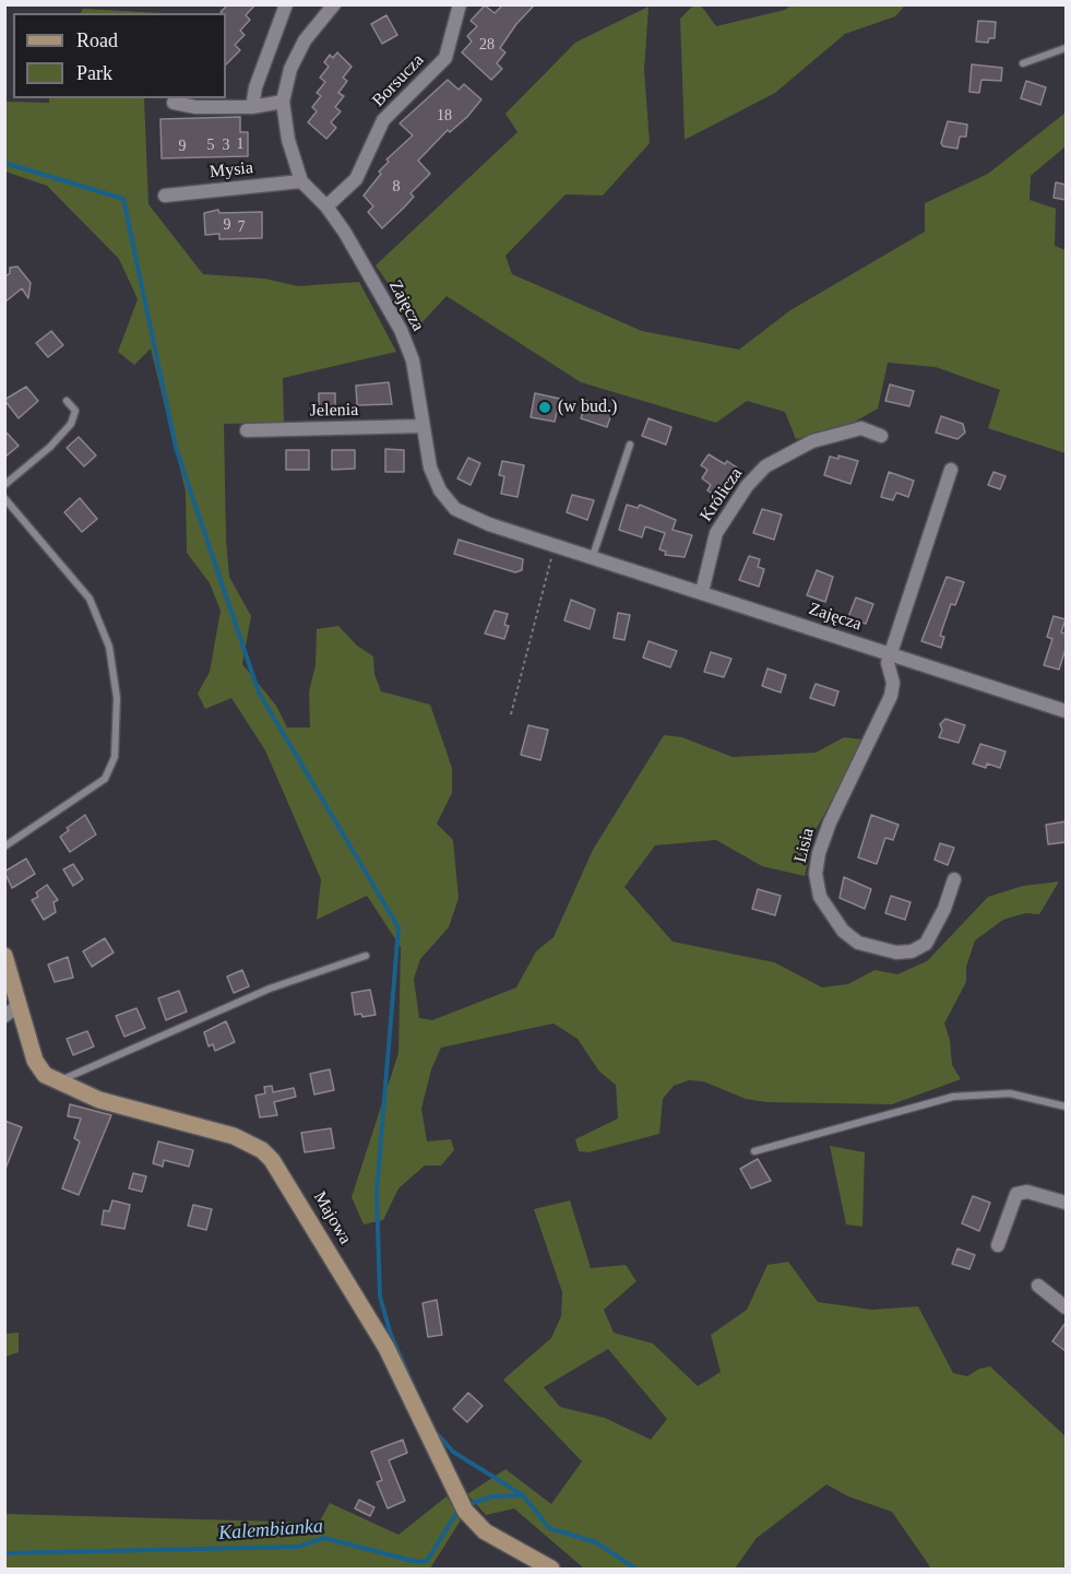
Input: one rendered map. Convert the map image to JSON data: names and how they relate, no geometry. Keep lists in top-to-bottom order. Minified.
{"streets":{"street":["Borsucza","Mysia","Zajęcza","Jelenia","Królicza","Lisia","Majowa"]},"crossings":[["Borsucza","Zajęcza"],["Mysia","Zajęcza"],["Zajęcza","Jelenia"],["Zajęcza","Królicza"],["Zajęcza","Lisia"]],"water":["Kalembianka"],"places":["(w bud.)"],"house_numbers":["28","18","1","5","3","9","8","9","7"],"legend":["Road","Park"]}
